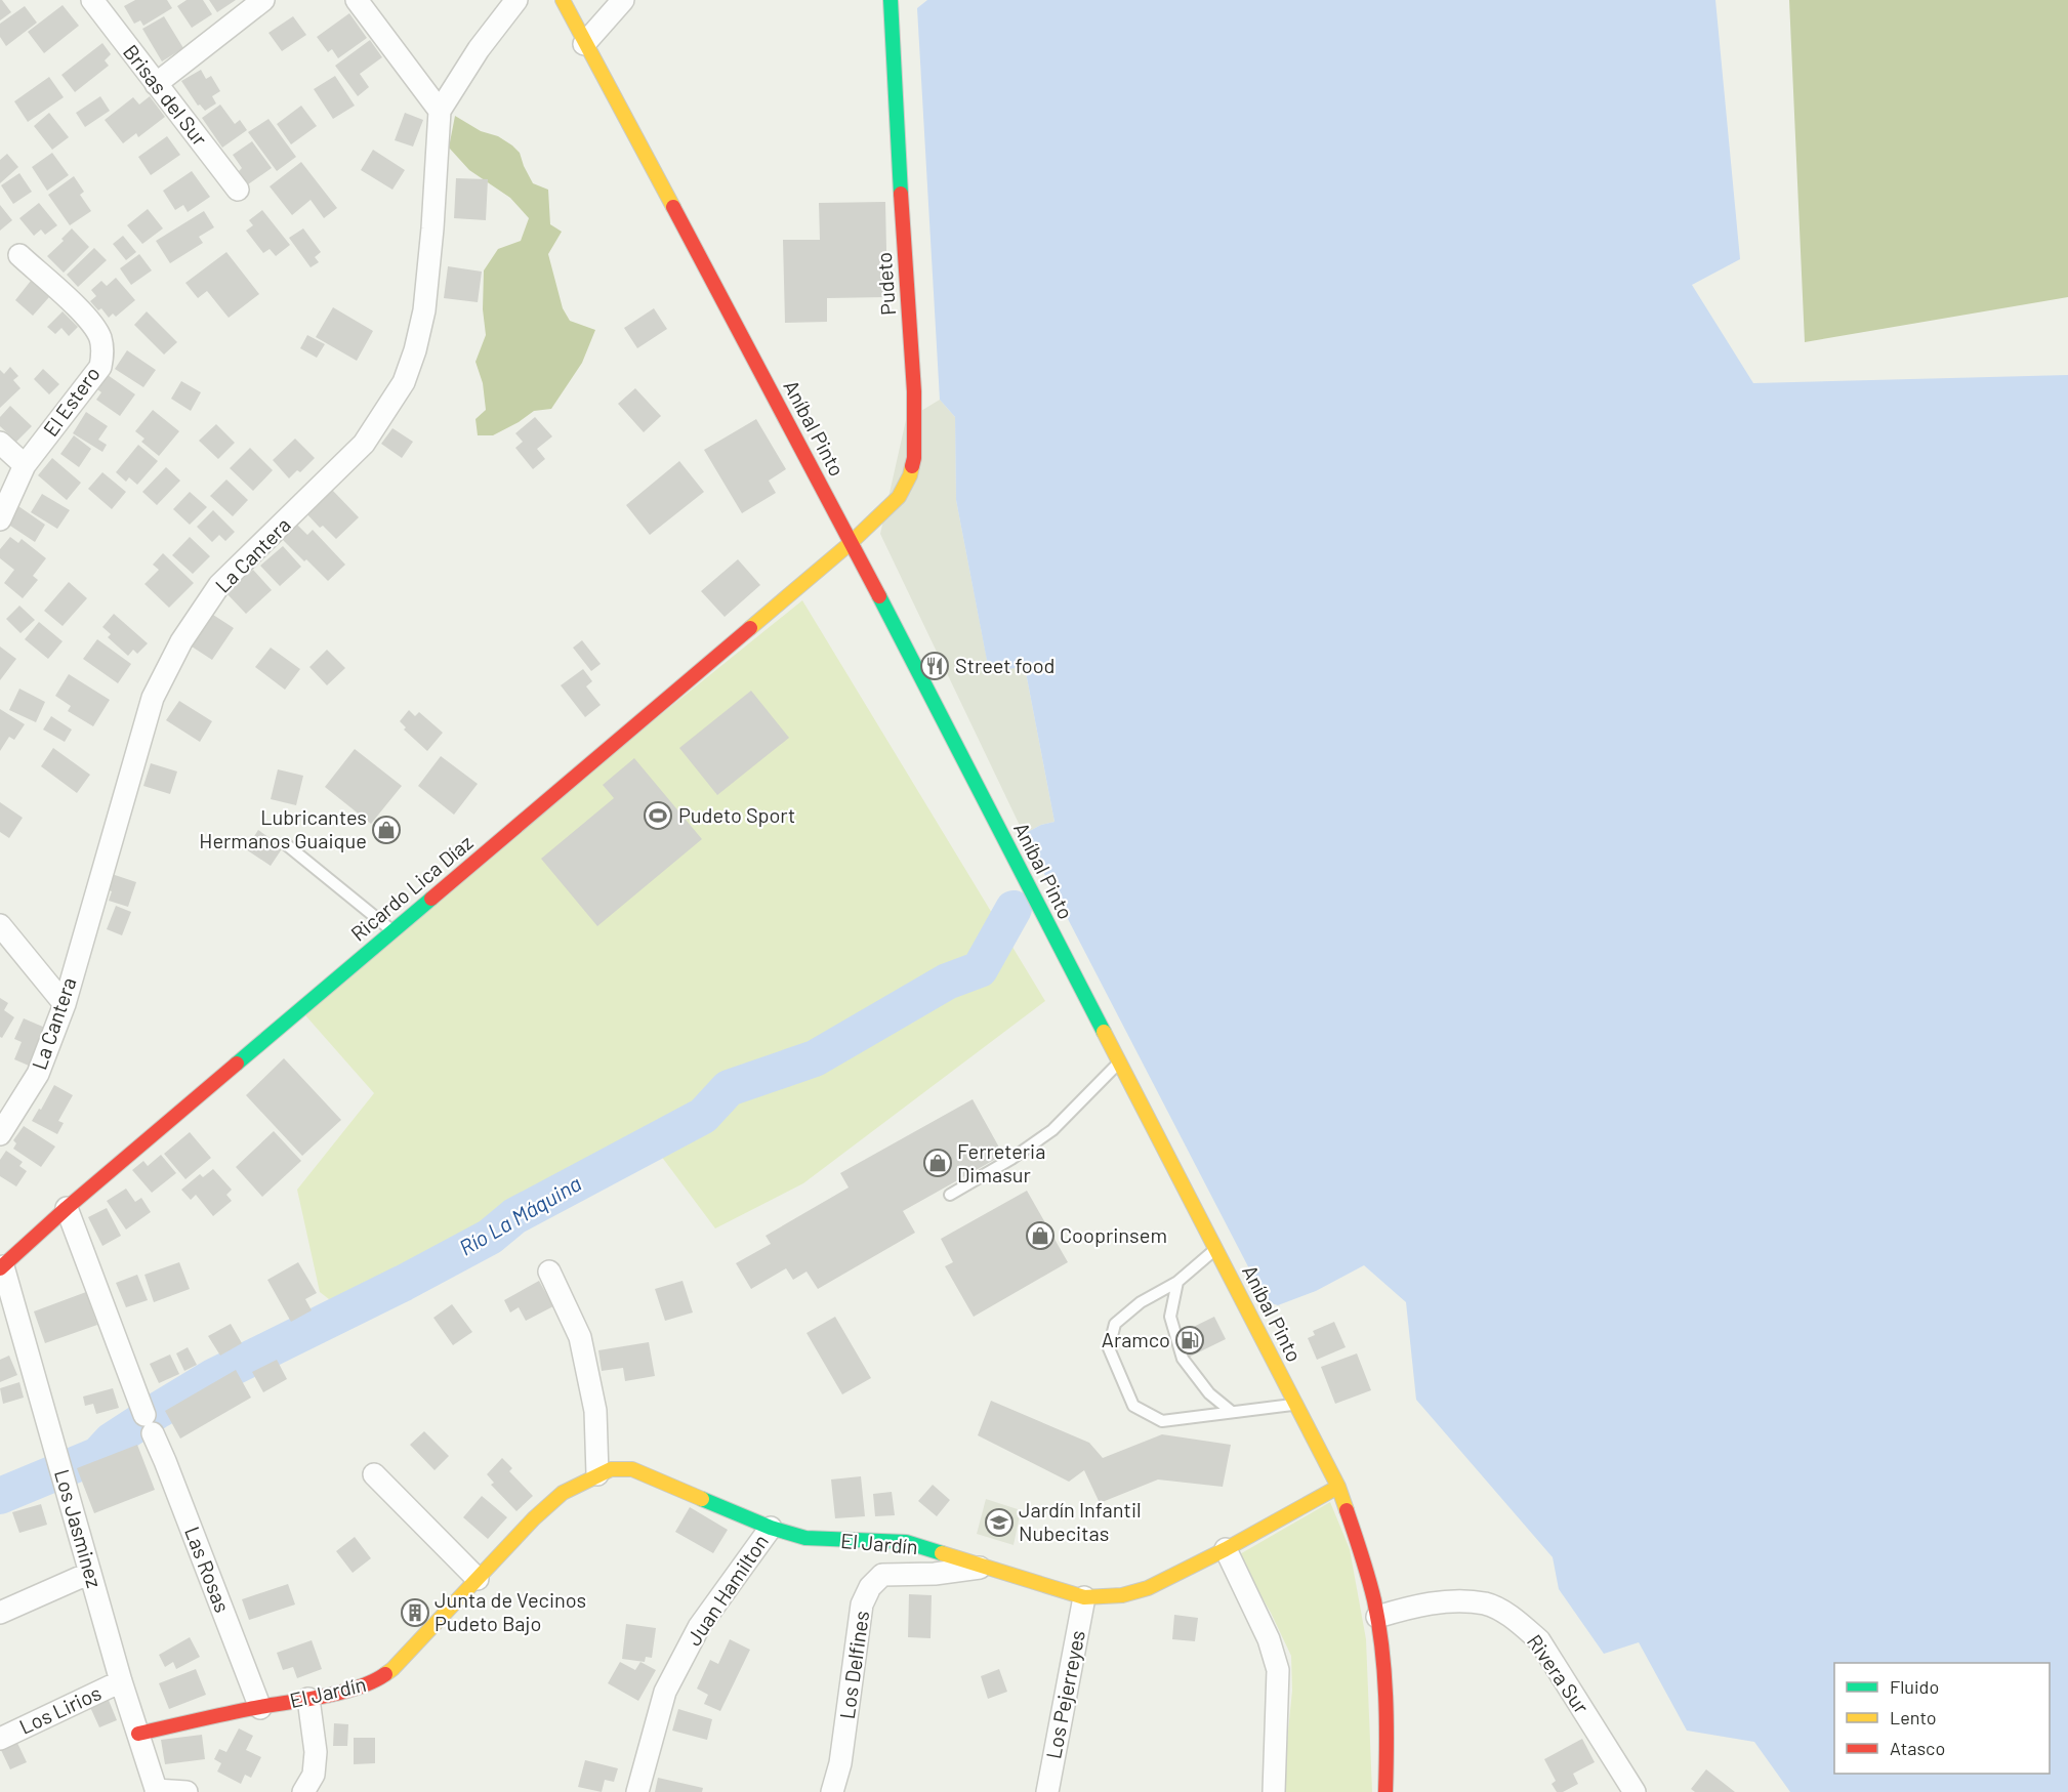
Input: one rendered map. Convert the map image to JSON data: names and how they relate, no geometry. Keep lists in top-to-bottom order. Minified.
{"streets":{"street":["Brisas del Sur","Pudeto","El Estero","Aníbal Pinto","La Cantera","Ricardo Lica Díaz","Los Jasminez","El Jardín","Las Rosas","Juan Hamilton","Los Delfines","Rivera Sur","Los Pejerreyes","Los Lirios"]},"crossings":[["Pudeto","Aníbal Pinto"],["Pudeto","Ricardo Lica Díaz"],["Aníbal Pinto","Ricardo Lica Díaz"],["Aníbal Pinto","El Jardín"],["Aníbal Pinto","Rivera Sur"],["Ricardo Lica Díaz","Los Jasminez"],["Ricardo Lica Díaz","Las Rosas"],["Los Jasminez","El Jardín"],["Los Jasminez","Los Lirios"],["El Jardín","Las Rosas"],["El Jardín","Juan Hamilton"],["El Jardín","Los Delfines"],["El Jardín","Los Pejerreyes"]],"water":["Río La Máquina"],"places":{"restaurant":["Street food"],"sports":["Pudeto Sport"],"shop":["Lubricantes Hermanos Guaique","Ferreteria Dimasur","Cooprinsem"],"fuel station":["Aramco"],"school or university":["Jardín Infantil Nubecitas"],"building":["Junta de Vecinos Pudeto Bajo"]},"legend":["Fluido","Lento","Atasco"]}
